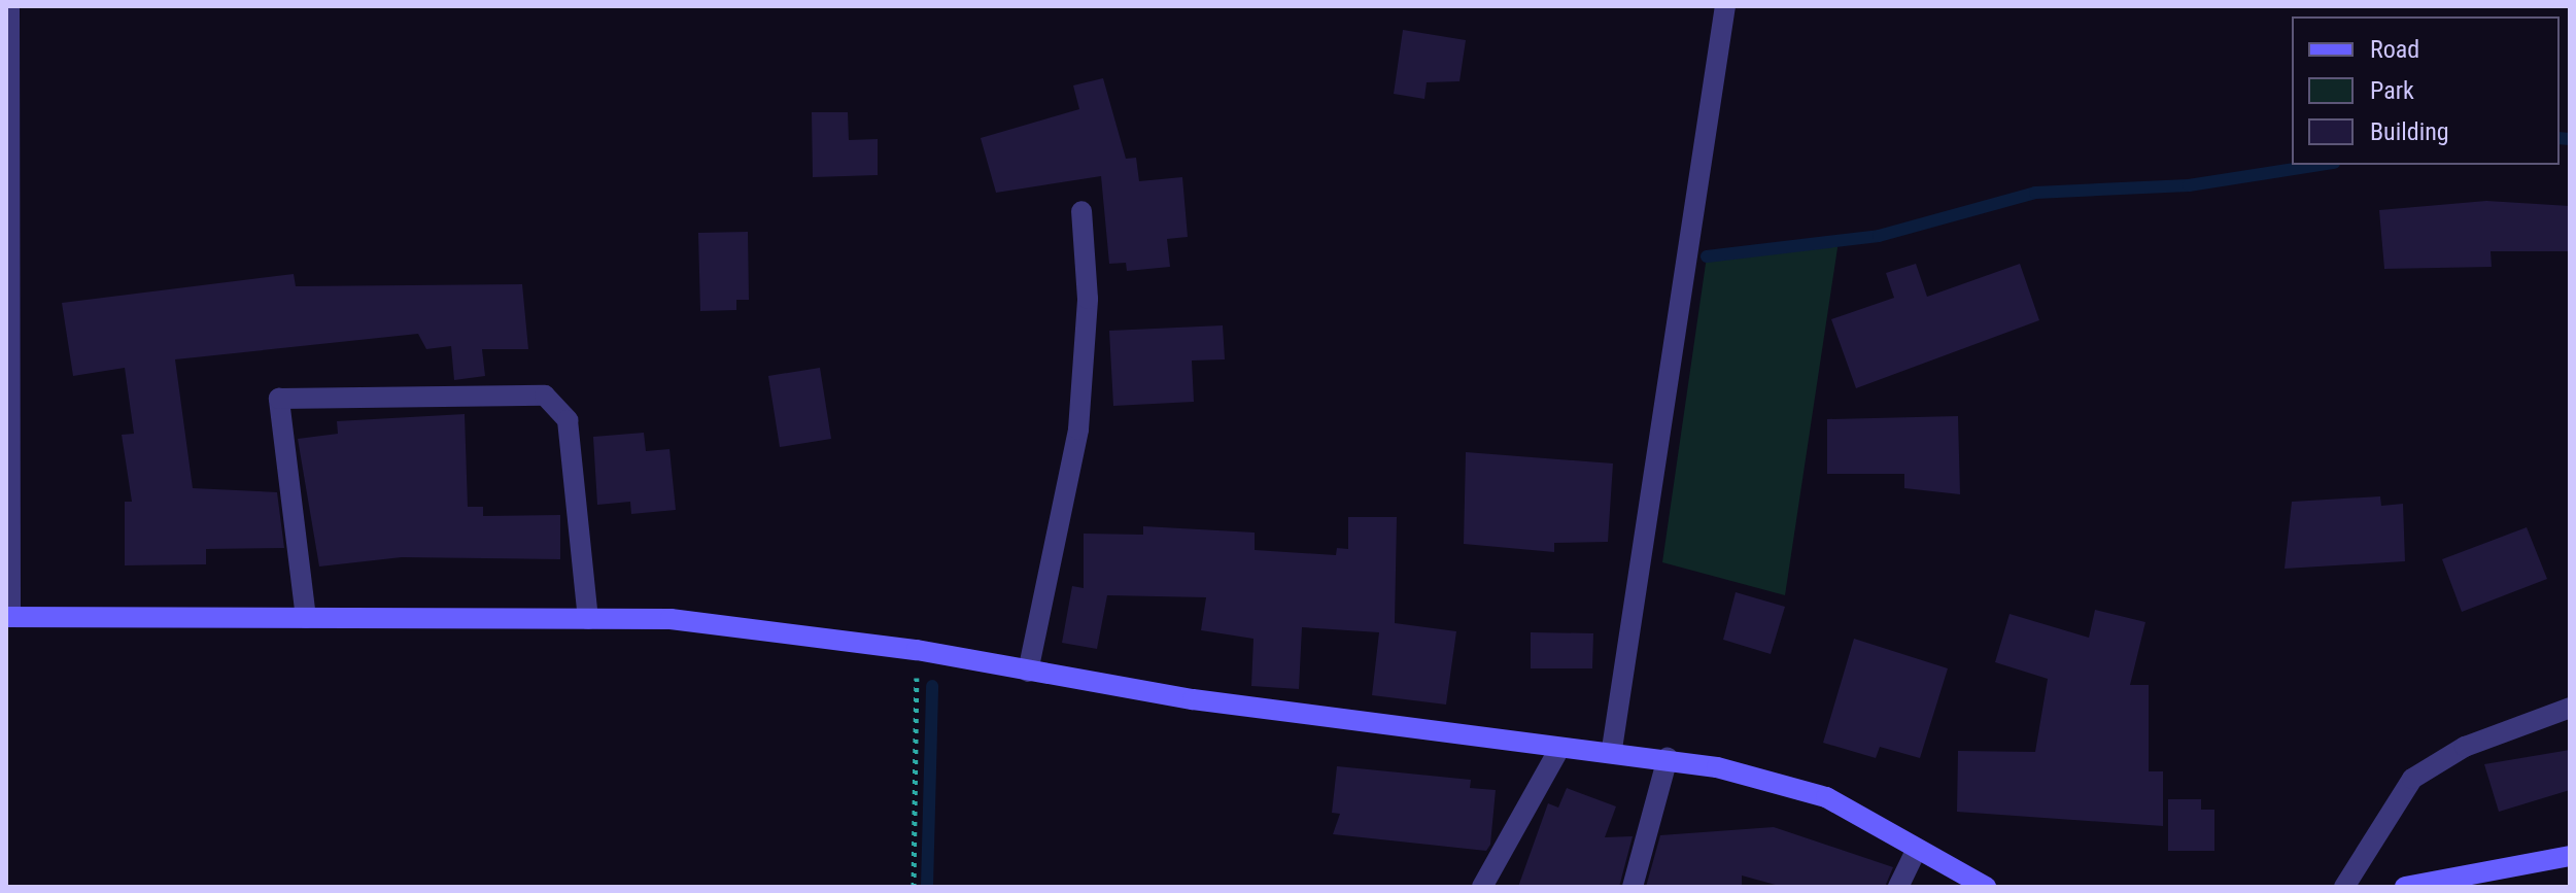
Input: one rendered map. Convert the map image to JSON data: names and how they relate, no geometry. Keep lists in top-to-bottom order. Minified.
{"legend":["Road","Park","Building"]}
